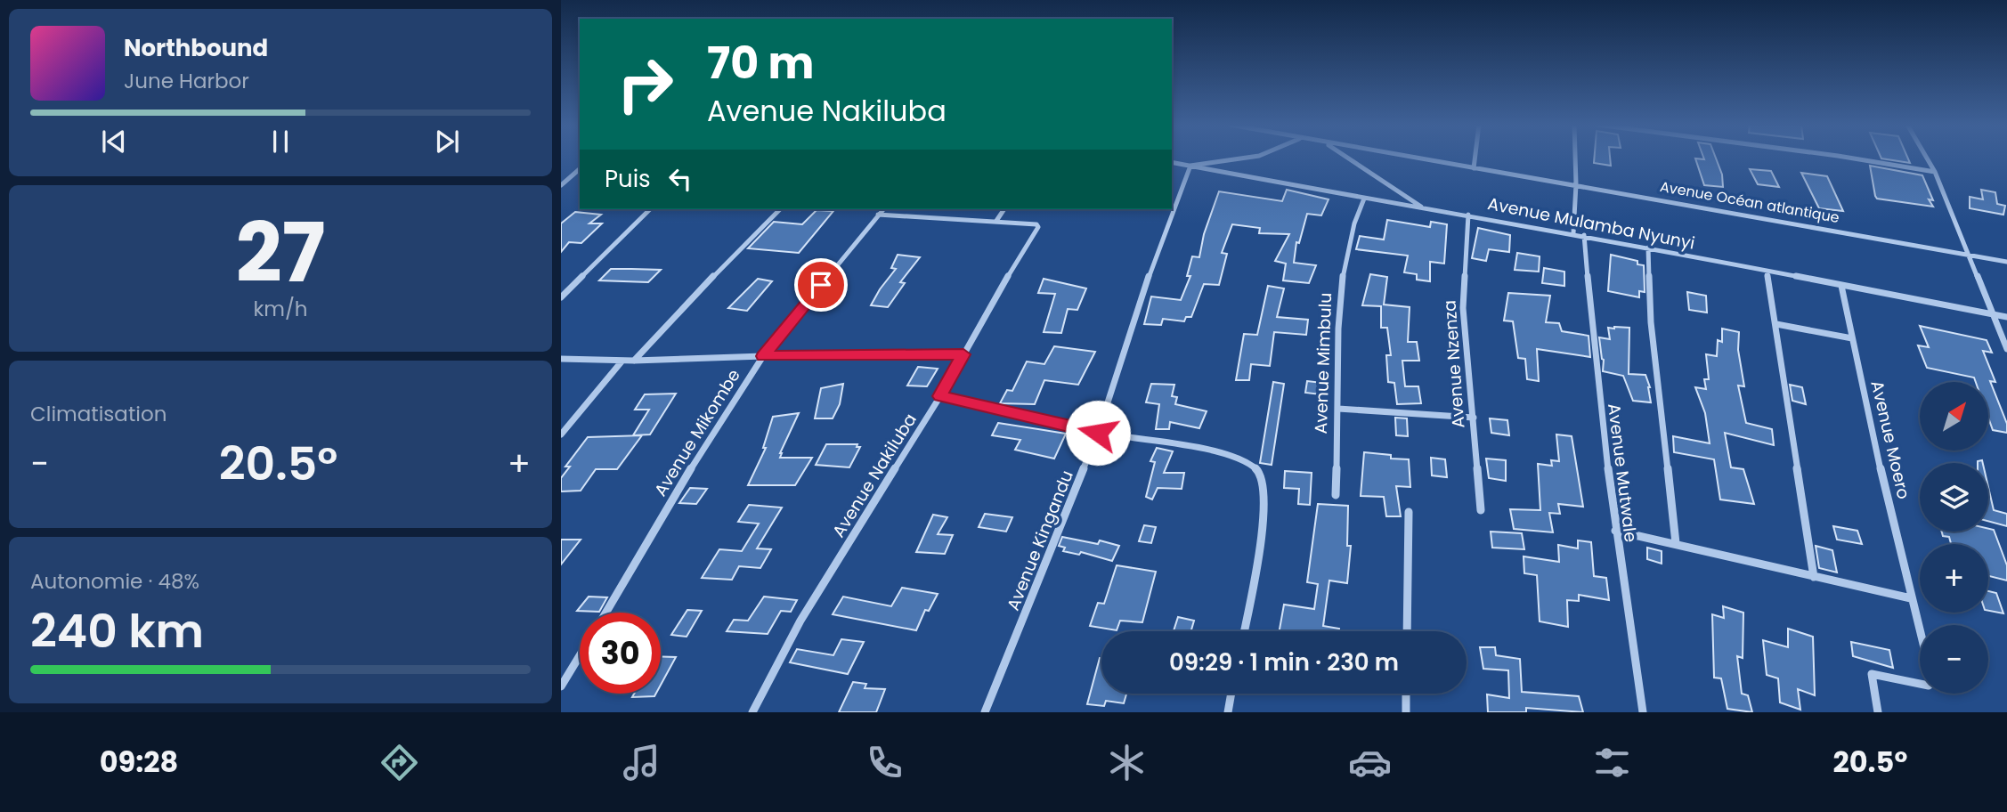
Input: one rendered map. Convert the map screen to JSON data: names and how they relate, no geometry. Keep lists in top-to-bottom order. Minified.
{"streets":{"street":["Avenue Océan atlantique","Avenue Mulamba Nyunyi","Avenue Mimbulu","Avenue Nzenza","Avenue Mikombe","Avenue Moero","Avenue Mutwale","Avenue Nakiluba","Avenue Kingandu"]},"crossings":[["Avenue Mulamba Nyunyi","Avenue Mimbulu"],["Avenue Mulamba Nyunyi","Avenue Nzenza"],["Avenue Mulamba Nyunyi","Avenue Moero"],["Avenue Mulamba Nyunyi","Avenue Mutwale"],["Avenue Mulamba Nyunyi","Avenue Kingandu"]],"north":"top right","page":{"turn":["70 m","Avenue Nakiluba"],"song":["Northbound","June Harbor"],"then":"Puis","tile":[["27","km/h"],"Climatisation",["Autonomie · 48%","240 km"]],"map_buttons":["+","−"],"heat":["−","20.5°","+"],"limit":"30","trip":"09:29 · 1 min · 230 m","tabs":["09:28","20.5°"]}}
